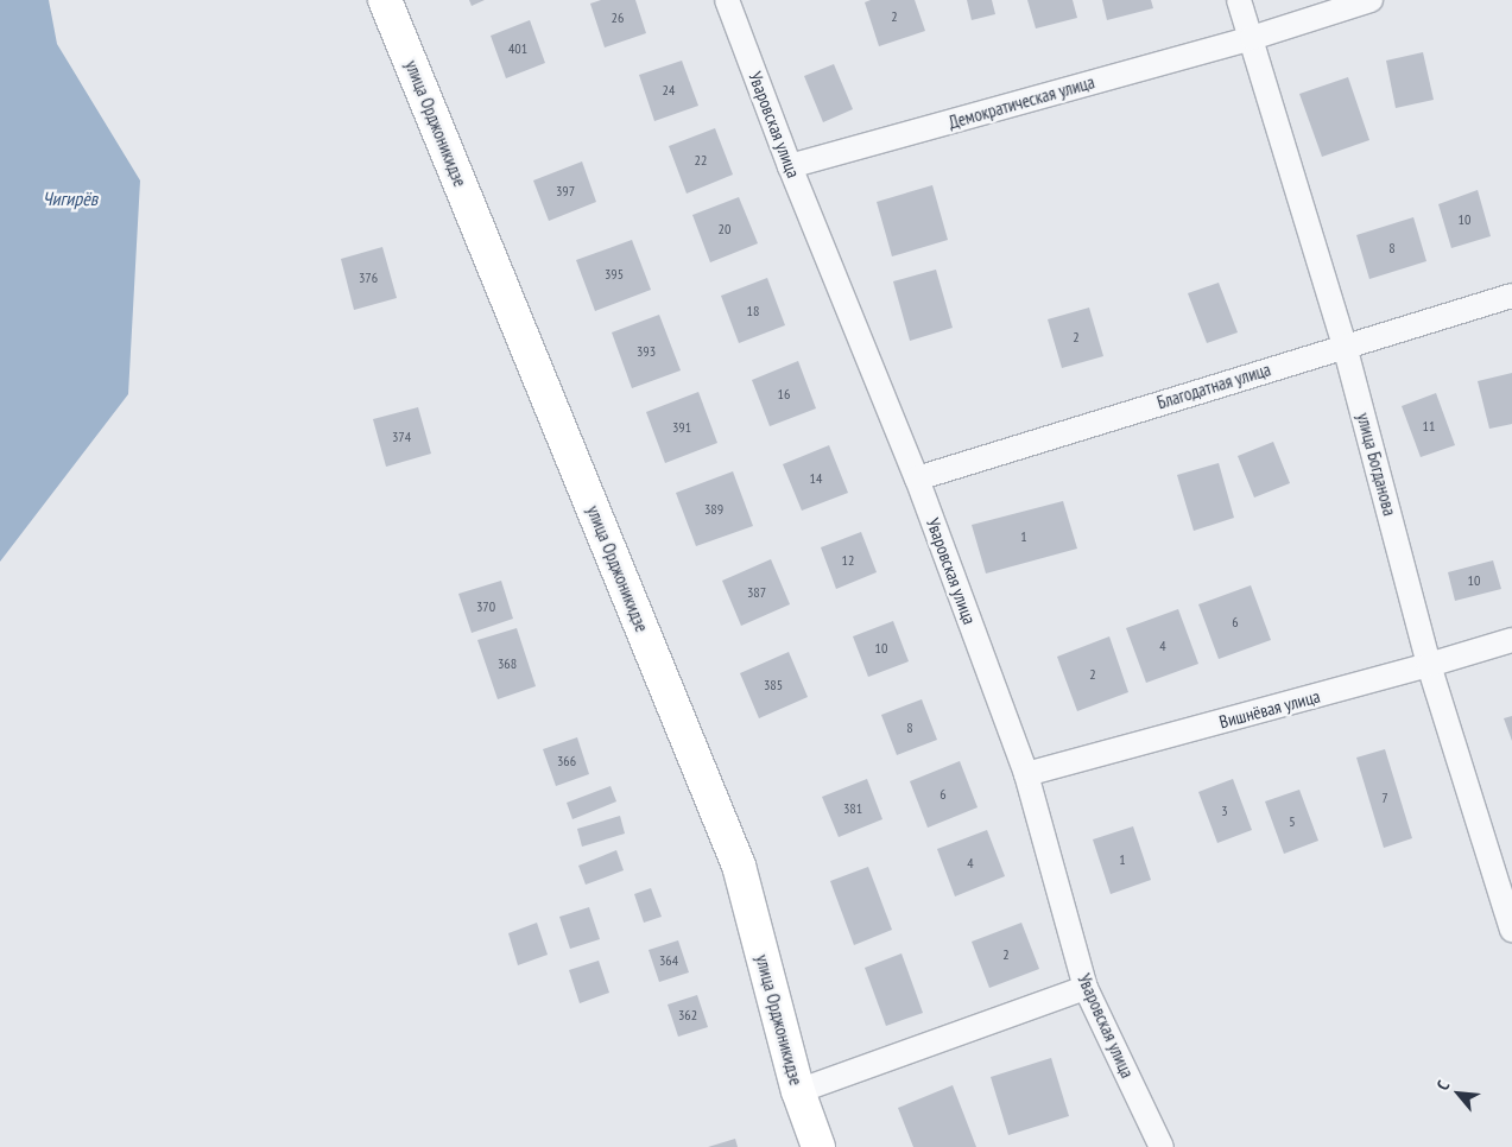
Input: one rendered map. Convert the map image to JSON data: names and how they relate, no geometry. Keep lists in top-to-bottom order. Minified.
{"streets":{"street":["Демократическая улица","улица Орджоникидзе","Уваровская улица","Благодатная улица","улица Богданова","Вишнёвая улица"]},"crossings":[["Демократическая улица","Уваровская улица"],["Демократическая улица","улица Богданова"],["Уваровская улица","Благодатная улица"],["Уваровская улица","Вишнёвая улица"],["Благодатная улица","улица Богданова"],["улица Богданова","Вишнёвая улица"]],"water":["Чигирёв"],"house_numbers":["2","26","401","24","22","397","10","20","8","395","376","18","2","393","16","11","391","374","14","389","1","12","10","387","370","6","4","10","368","2","385","8","366","6","7","381","3","5","1","4","2","364","362"],"north":"top left"}
